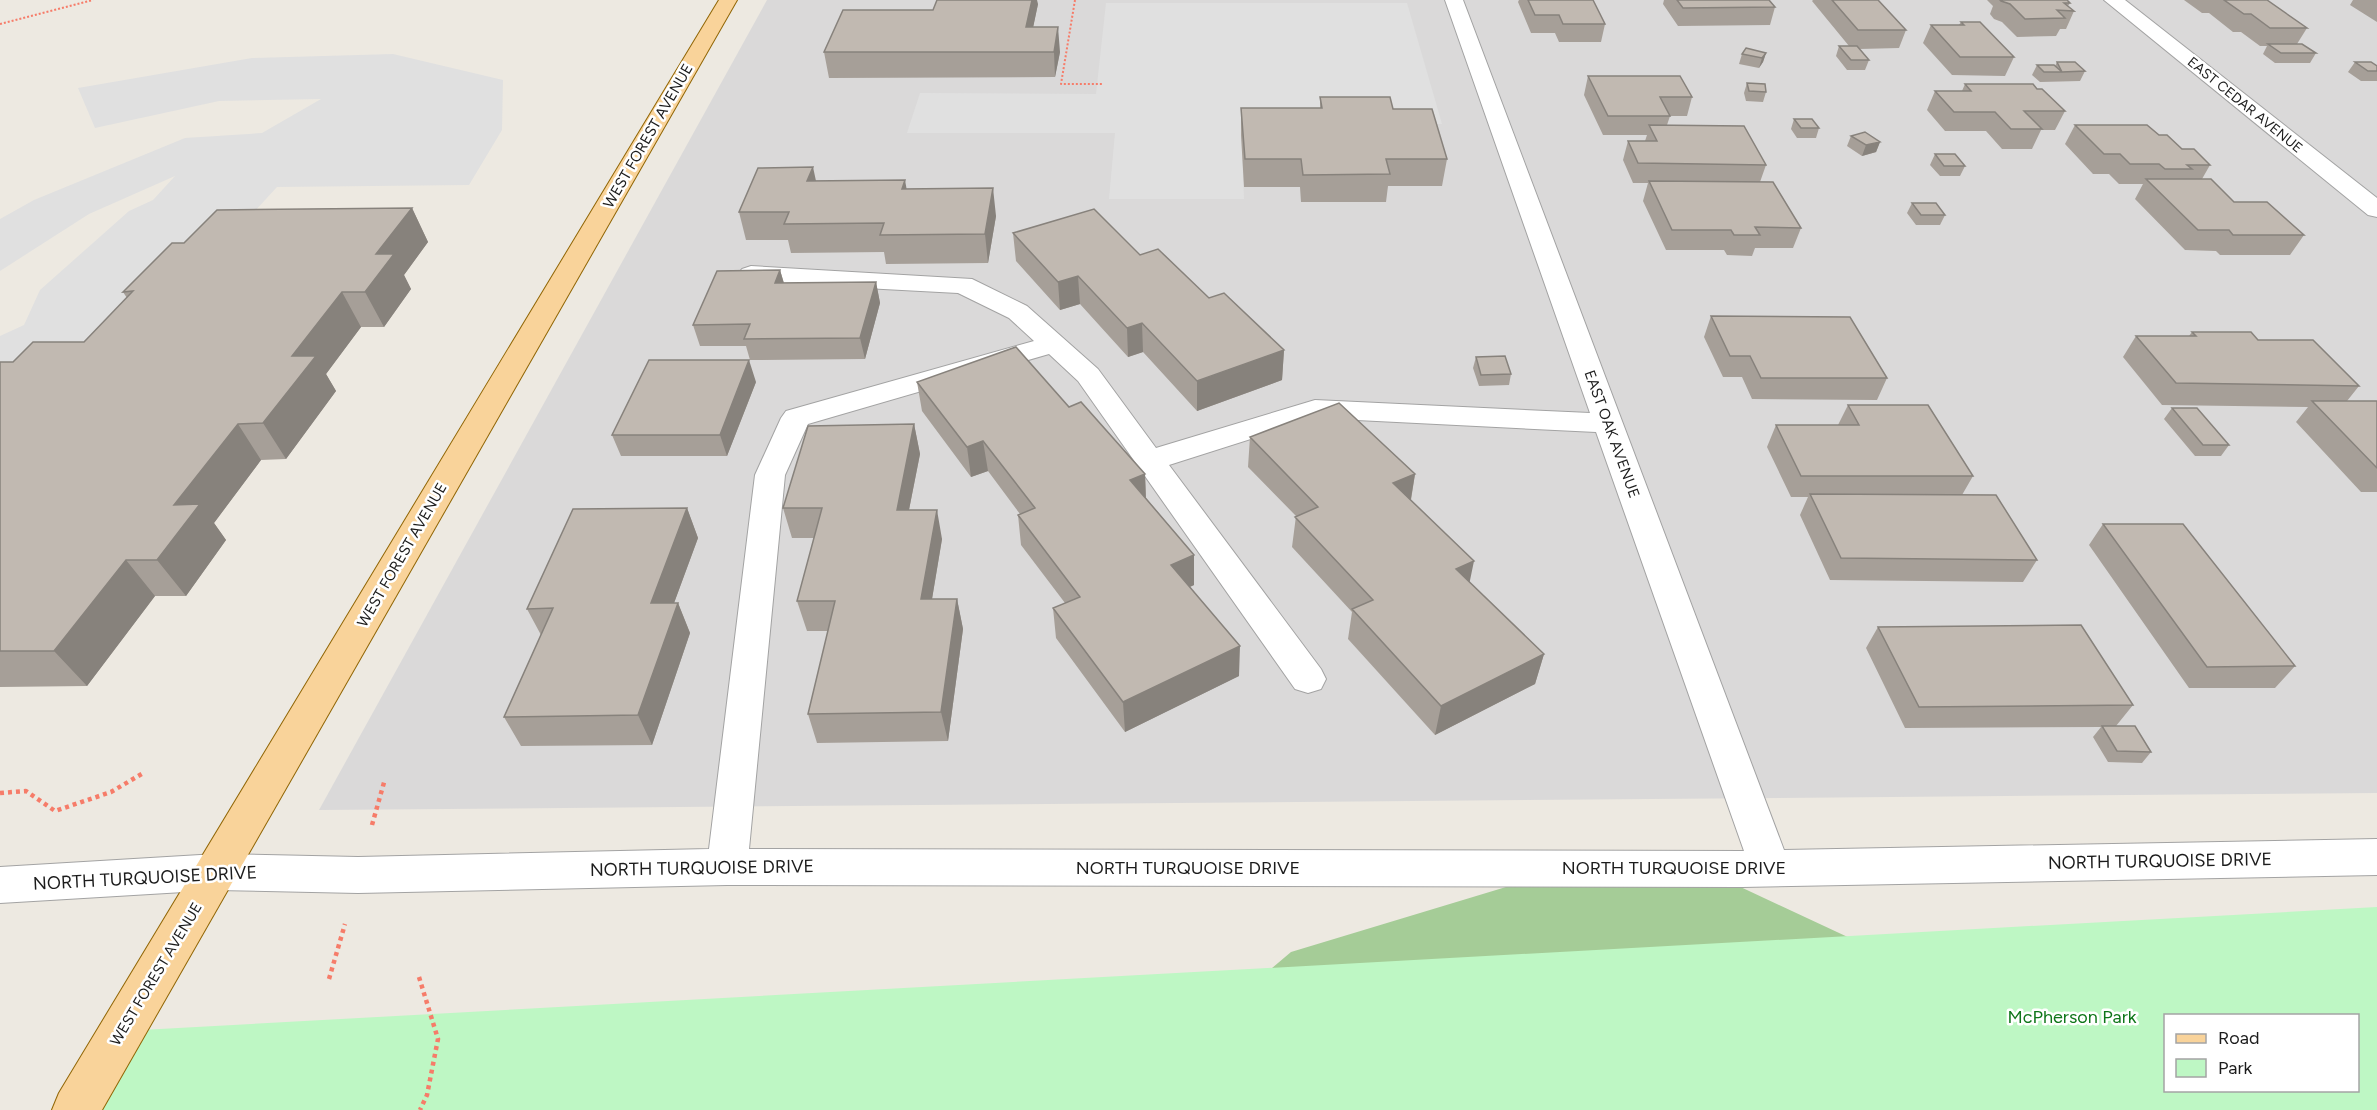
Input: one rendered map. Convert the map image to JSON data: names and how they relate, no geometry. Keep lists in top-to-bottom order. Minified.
{"streets":{"main road":["WEST FOREST AVENUE"],"street":["EAST CEDAR AVENUE","EAST OAK AVENUE","NORTH TURQUOISE DRIVE"]},"crossings":[["WEST FOREST AVENUE","NORTH TURQUOISE DRIVE"],["EAST OAK AVENUE","NORTH TURQUOISE DRIVE"]],"parks":["McPherson Park"],"legend":["Road","Park"]}
